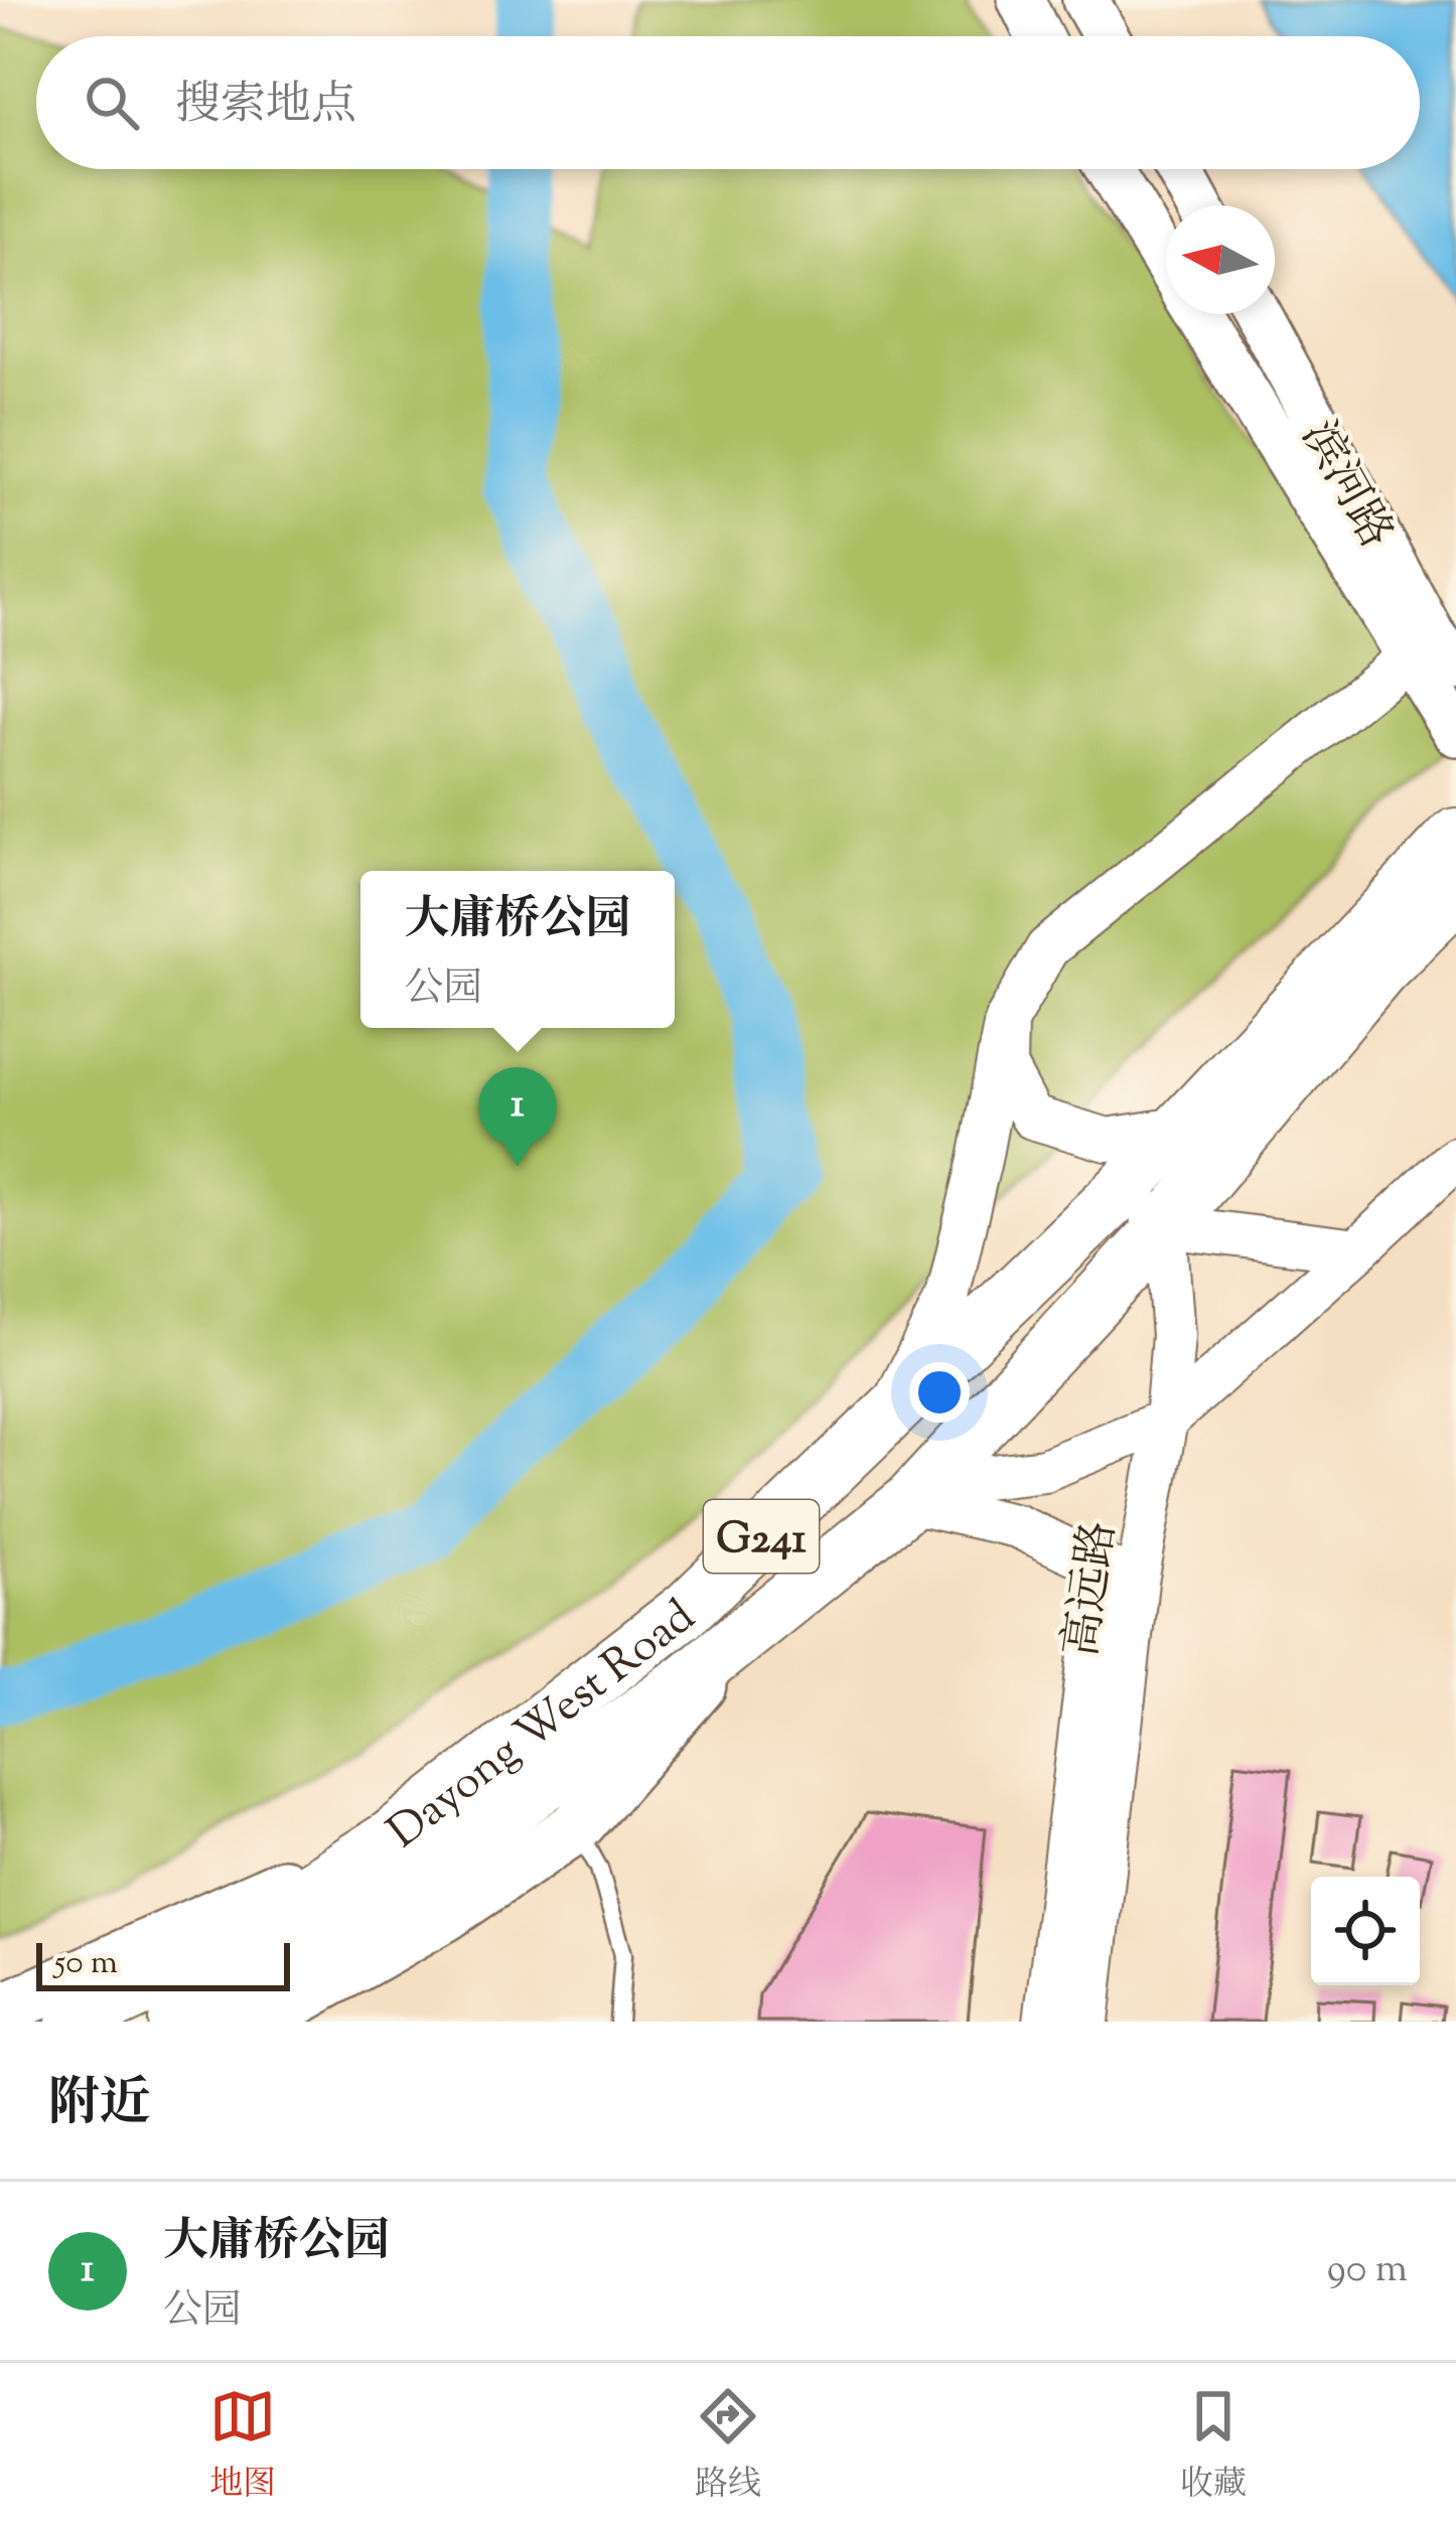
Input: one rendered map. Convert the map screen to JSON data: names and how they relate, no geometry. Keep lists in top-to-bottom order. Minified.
{"streets":{"highway":["G241","Dayong West Road"],"main road":["滨河路"],"street":["高远路"]},"crossings":[["G241","Dayong West Road"],["高远路","Dayong West Road"]],"scale_bar":"50 m","north":"left","page":{"search":"搜索地点","popup":["大庸桥公园","公园"],"pins":"1","scale":"50 m","heading":"附近","list":[{"mark":"1","name":"大庸桥公园","note":"公园","value":"90 m"}],"nav":["地图","路线","收藏"]}}
